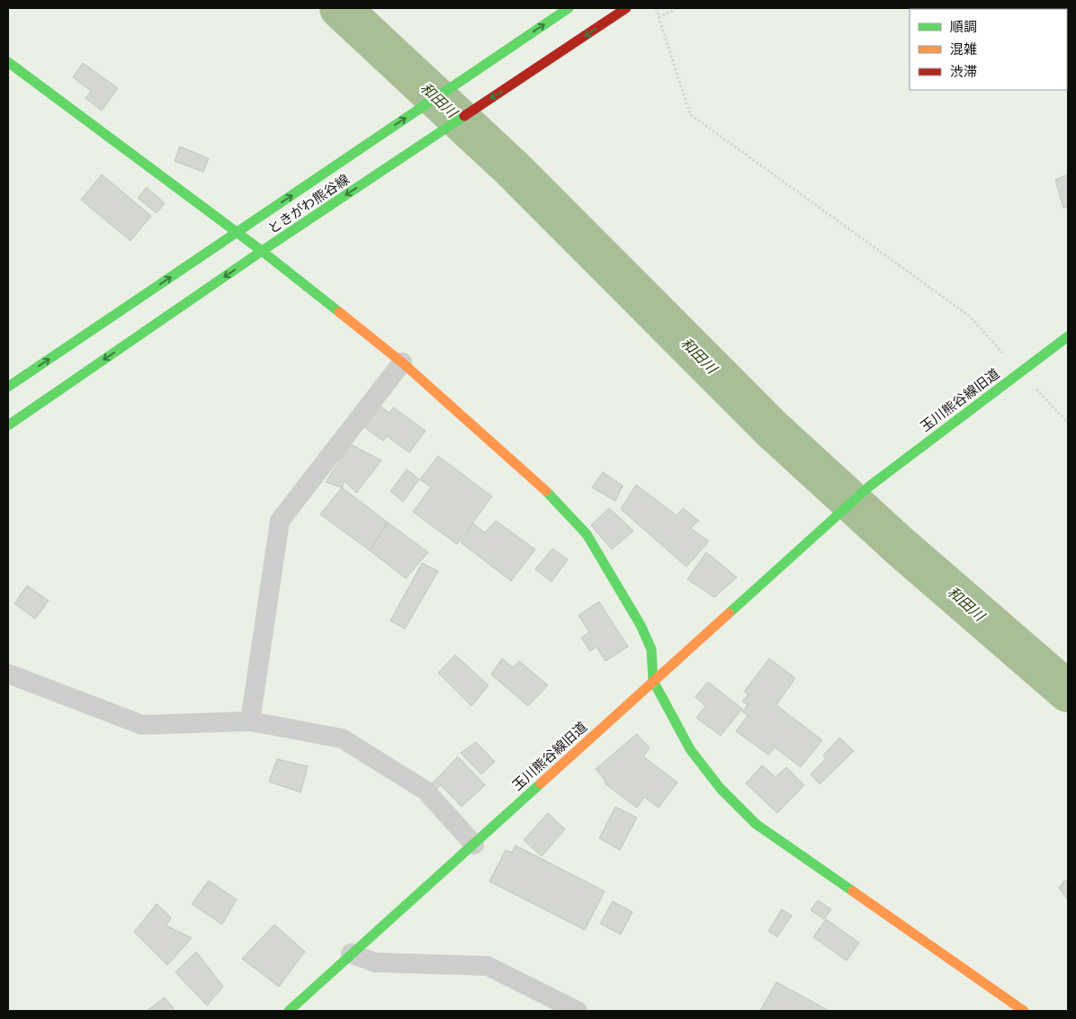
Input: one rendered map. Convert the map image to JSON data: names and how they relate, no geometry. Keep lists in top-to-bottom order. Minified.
{"streets":{"street":["ときがわ熊谷線","玉川熊谷線旧道"]},"water":["和田川"],"legend":["順調","混雑","渋滞"]}
